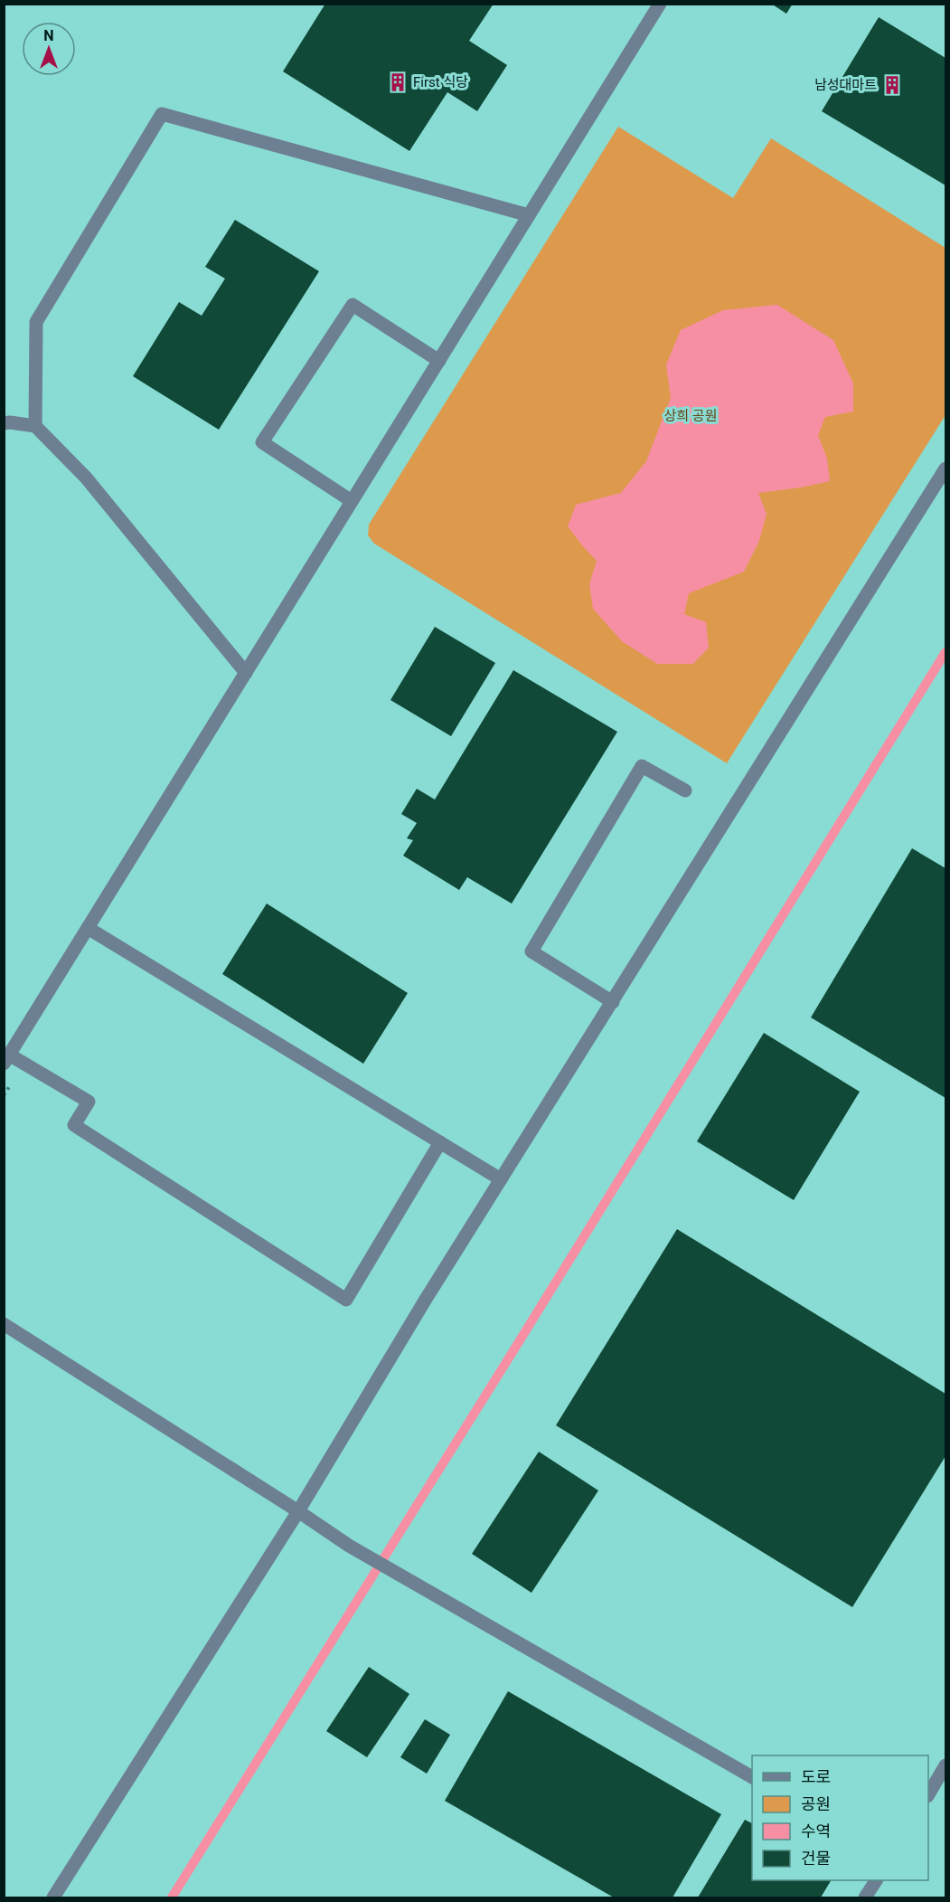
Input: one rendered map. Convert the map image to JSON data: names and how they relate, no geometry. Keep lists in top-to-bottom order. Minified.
{"parks":["상희 공원"],"places":{"building":["First 식당","남성대마트"]},"legend":["도로","공원","수역","건물"],"north":"top"}
